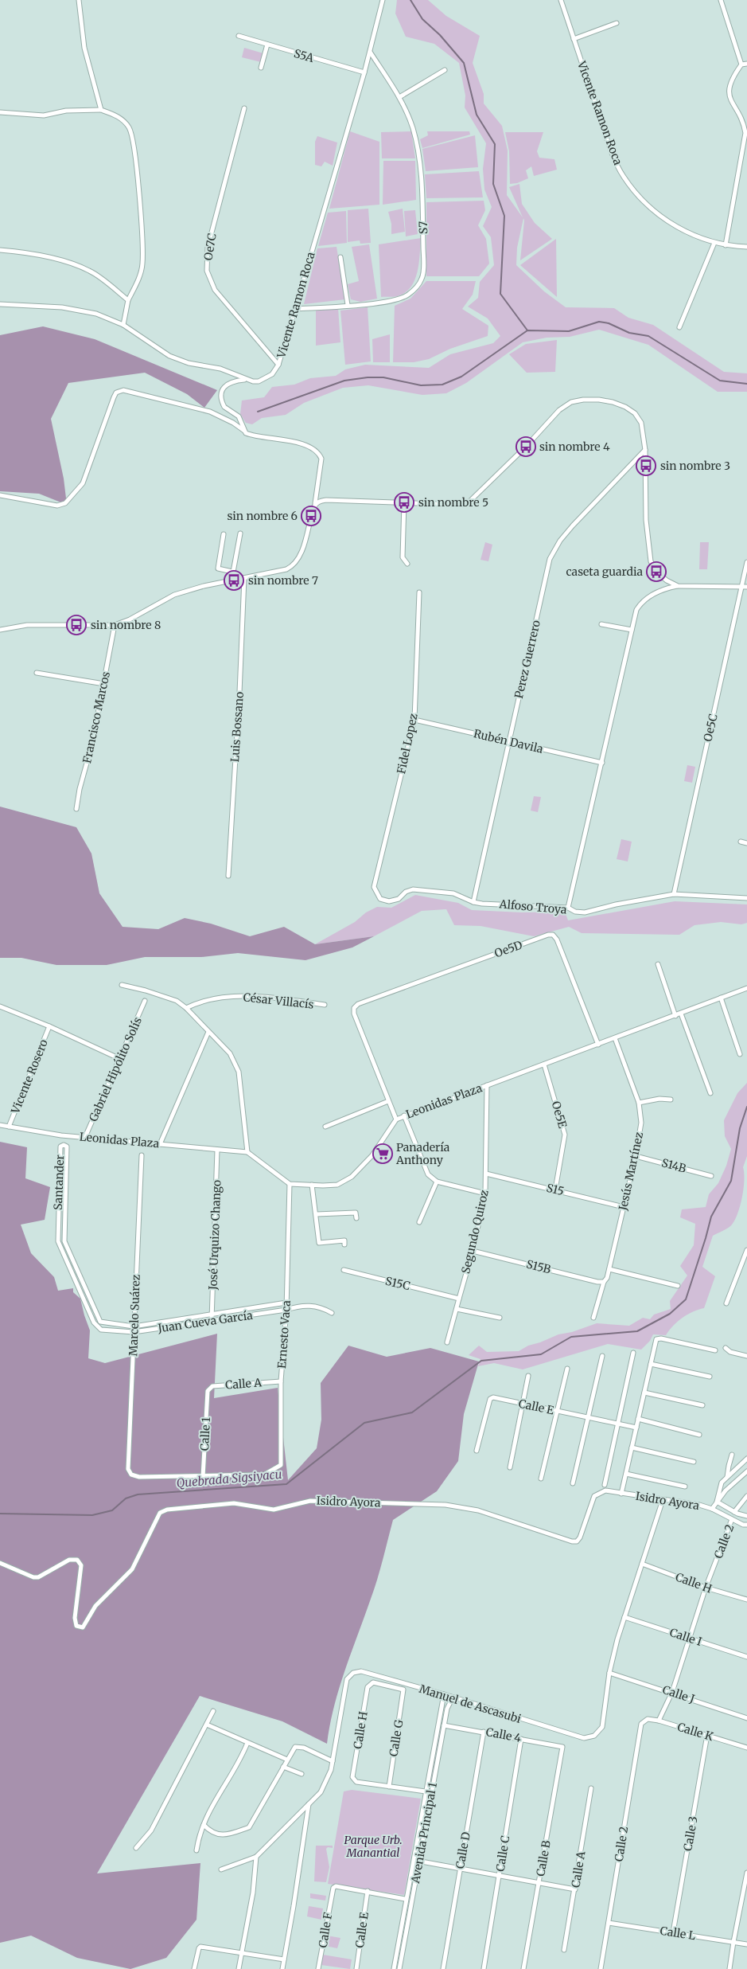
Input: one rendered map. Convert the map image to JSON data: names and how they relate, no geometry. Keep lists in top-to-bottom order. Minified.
{"streets":{"street":["S5A","Vicente Ramon Roca","S7","Oe7C","Perez Guerrero","Francisco Marcos","Luis Bossano","Oe5C","Rubén Davila","Fidel Lopez","Alfoso Troya","Oe5D","César Villacís","Gabriel Hipólito Solís","Vicente Rosero","Leonidas Plaza","Oe5E","S14B","Jesús Martínez","Santander","S15","Segundo Quiroz","José Urquizo Chango","S15B","S15C","Marcelo Suárez","Juan Cueva García","Ernesto Vaca","Calle A","Calle E","Calle 1","Isidro Ayora","Calle 2","Calle H","Calle I","Calle J","Manuel de Ascasubi","Calle K","Calle 4","Calle G","Avenida Principal 1","Calle 3","Calle D","Calle C","Calle B","Calle F","Calle L"]},"crossings":[["S5A","Vicente Ramon Roca"],["Vicente Ramon Roca","S7"],["Vicente Ramon Roca","Oe7C"],["Perez Guerrero","Rubén Davila"],["Perez Guerrero","Alfoso Troya"],["Oe5C","Alfoso Troya"],["Rubén Davila","Fidel Lopez"],["Fidel Lopez","Alfoso Troya"],["Oe5D","Leonidas Plaza"],["Gabriel Hipólito Solís","Leonidas Plaza"],["Vicente Rosero","Leonidas Plaza"],["Leonidas Plaza","Oe5E"],["Leonidas Plaza","Jesús Martínez"],["Leonidas Plaza","Segundo Quiroz"],["Leonidas Plaza","José Urquizo Chango"],["Leonidas Plaza","Ernesto Vaca"],["Oe5E","S15"],["S14B","Jesús Martínez"],["Jesús Martínez","S15"],["Jesús Martínez","S15B"],["Santander","Juan Cueva García"],["S15","Segundo Quiroz"],["Segundo Quiroz","S15B"],["Segundo Quiroz","S15C"],["José Urquizo Chango","Juan Cueva García"],["Marcelo Suárez","Juan Cueva García"],["Marcelo Suárez","Ernesto Vaca"],["Marcelo Suárez","Calle 1"],["Juan Cueva García","Ernesto Vaca"],["Ernesto Vaca","Calle A"],["Ernesto Vaca","Calle 1"],["Calle A","Calle 1"],["Calle E","Calle F"],["Isidro Ayora","Calle 2"],["Isidro Ayora","Manuel de Ascasubi"],["Calle 2","Calle H"],["Calle 2","Calle I"],["Calle 2","Calle J"],["Calle 2","Calle K"],["Calle 2","Calle L"],["Calle H","Manuel de Ascasubi"],["Calle H","Calle G"],["Calle I","Manuel de Ascasubi"],["Calle J","Manuel de Ascasubi"],["Manuel de Ascasubi","Avenida Principal 1"],["Calle K","Calle 3"],["Calle 4","Avenida Principal 1"],["Calle 4","Calle D"],["Calle 4","Calle C"],["Calle 4","Calle B"],["Calle 3","Calle L"]],"water":["Quebrada Sigsiyacu"],"parks":["Parque Urb. Manantial"],"places":{"bus stop":["sin nombre 4","sin nombre 3","sin nombre 5","sin nombre 6","caseta guardia","sin nombre 7","sin nombre 8"],"supermarket":["Panadería Anthony"]}}
